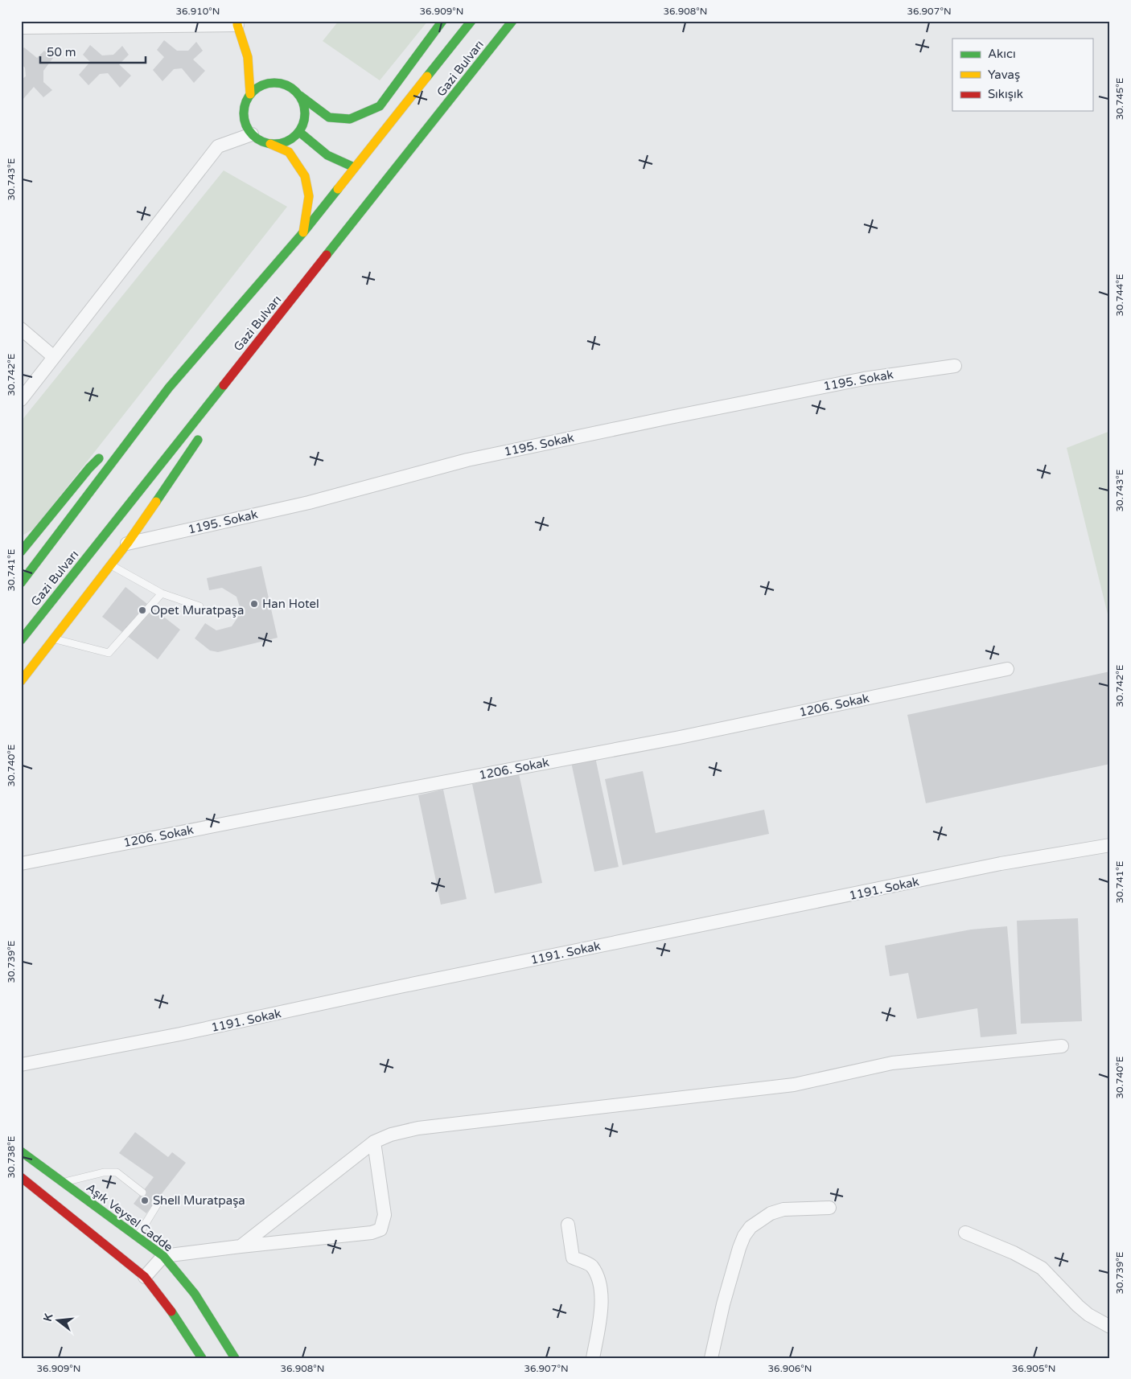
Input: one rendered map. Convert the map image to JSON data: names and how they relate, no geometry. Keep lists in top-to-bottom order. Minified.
{"streets":{"main road":["Gazi Bulvarı","Aşık Veysel Cadde"],"street":["1195. Sokak","1206. Sokak","1191. Sokak"]},"places":["Han Hotel","Opet Muratpaşa","Shell Muratpaşa"],"legend":["Akıcı","Yavaş","Sıkışık"],"scale_bar":"50 m","north":"left","coordinates":["36.910°N","36.909°N","36.908°N","36.907°N","30.745°E","30.743°E","30.744°E","30.742°E","30.741°E","30.740°E","30.739°E","30.738°E","36.906°N","36.905°N"]}
